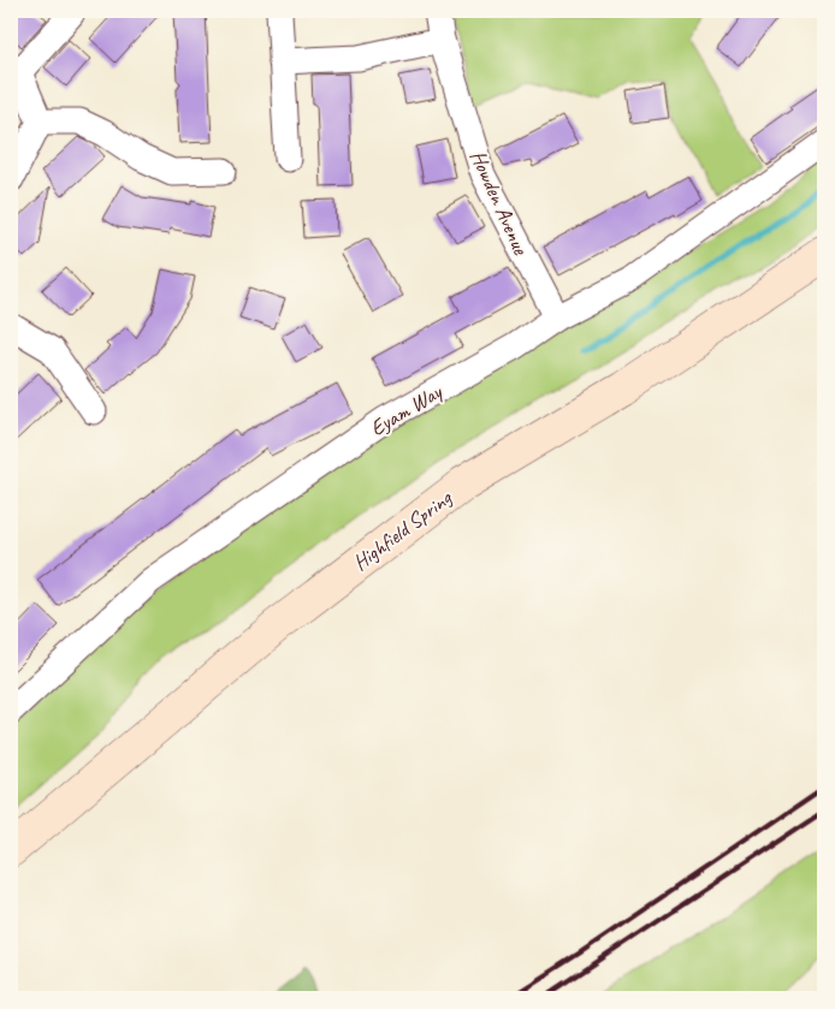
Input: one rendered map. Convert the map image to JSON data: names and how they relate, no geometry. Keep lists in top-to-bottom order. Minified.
{"streets":{"main road":["Highfield Spring"],"street":["Howden Avenue","Eyam Way"]},"crossings":[["Howden Avenue","Eyam Way"]]}
